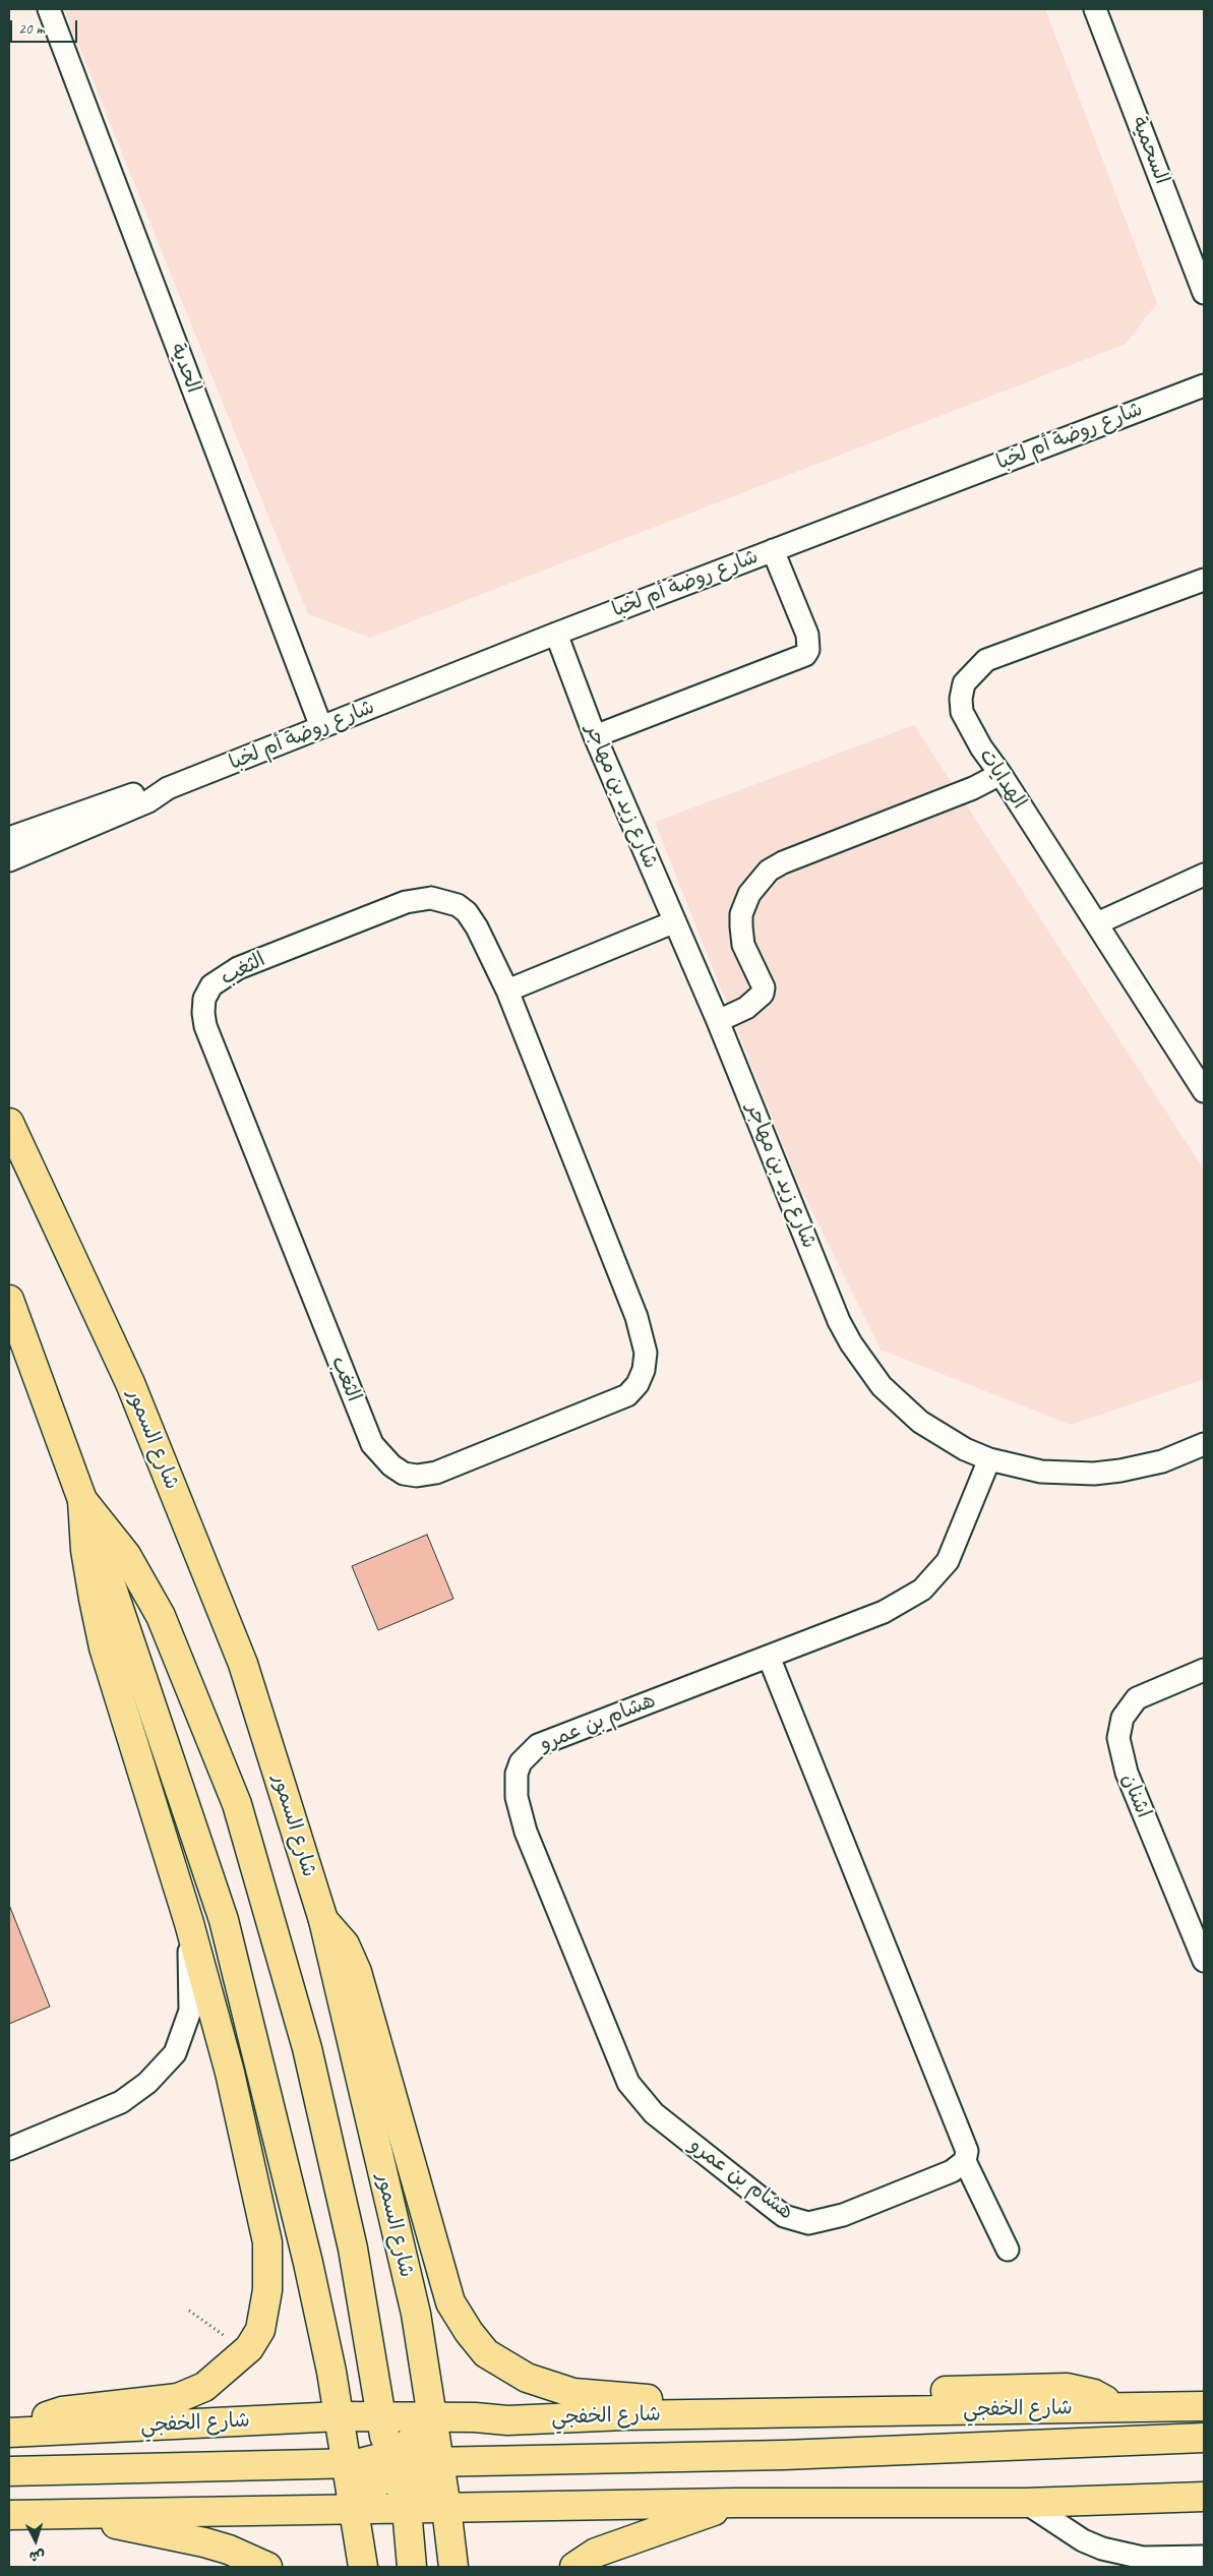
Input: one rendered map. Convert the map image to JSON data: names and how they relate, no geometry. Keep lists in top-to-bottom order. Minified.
{"streets":{"main road":["شارع السمور","شارع الخفجي"],"street":["السحمية","الحدية","شارع روضة أم لخبا","الهدايات","شارع زيد بن مهاجر","الثغب","هشام بن عمرو","اشنان"]},"crossings":[["الحدية","شارع روضة أم لخبا"],["شارع روضة أم لخبا","شارع زيد بن مهاجر"],["شارع زيد بن مهاجر","هشام بن عمرو"],["شارع السمور","شارع الخفجي"]],"scale_bar":"20 m","north":"bottom"}
